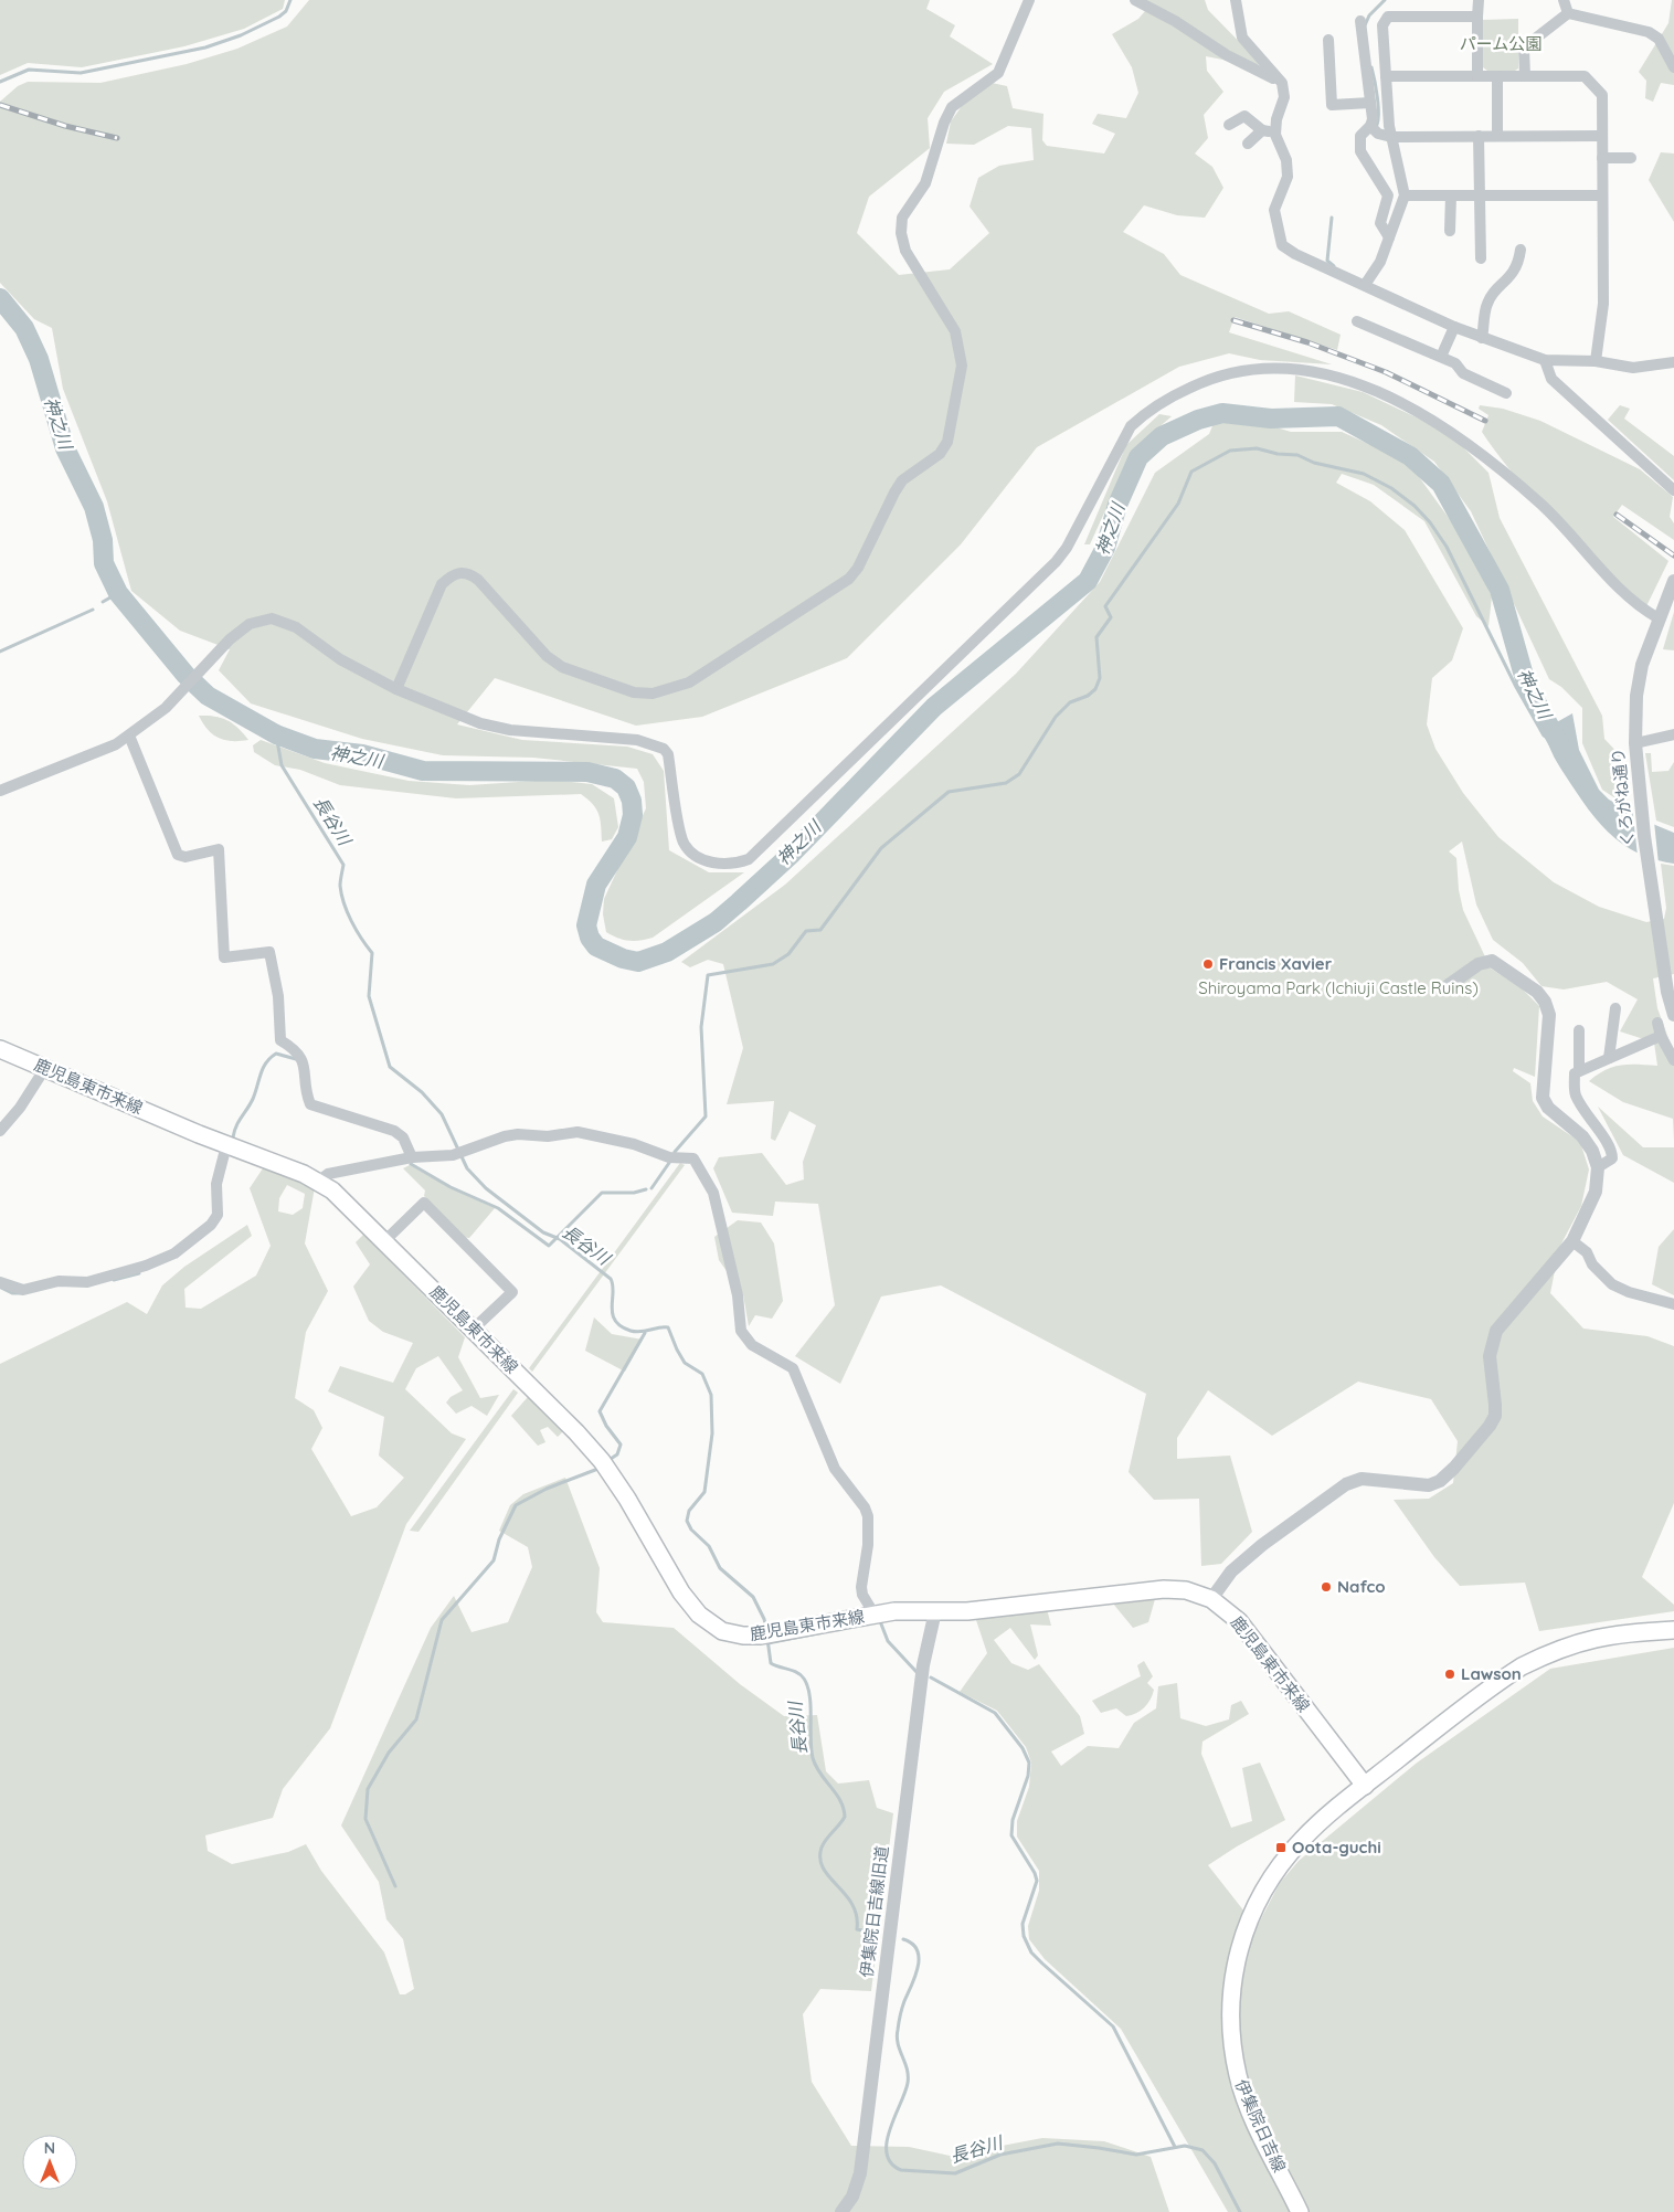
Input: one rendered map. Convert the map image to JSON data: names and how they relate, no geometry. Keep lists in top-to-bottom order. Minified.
{"streets":{"main road":["鹿児島東市来線","伊集院日吉線"],"street":["くろがね通り","伊集院日吉線旧道"]},"crossings":[["鹿児島東市来線","伊集院日吉線旧道"],["鹿児島東市来線","伊集院日吉線"]],"water":["神之川","長谷川"],"parks":["パーム公園","Shiroyama Park (Ichiuji Castle Ruins)"],"places":{"other":["Francis Xavier","Nafco","Lawson"],"transit":["Oota-guchi"]},"north":"top"}
